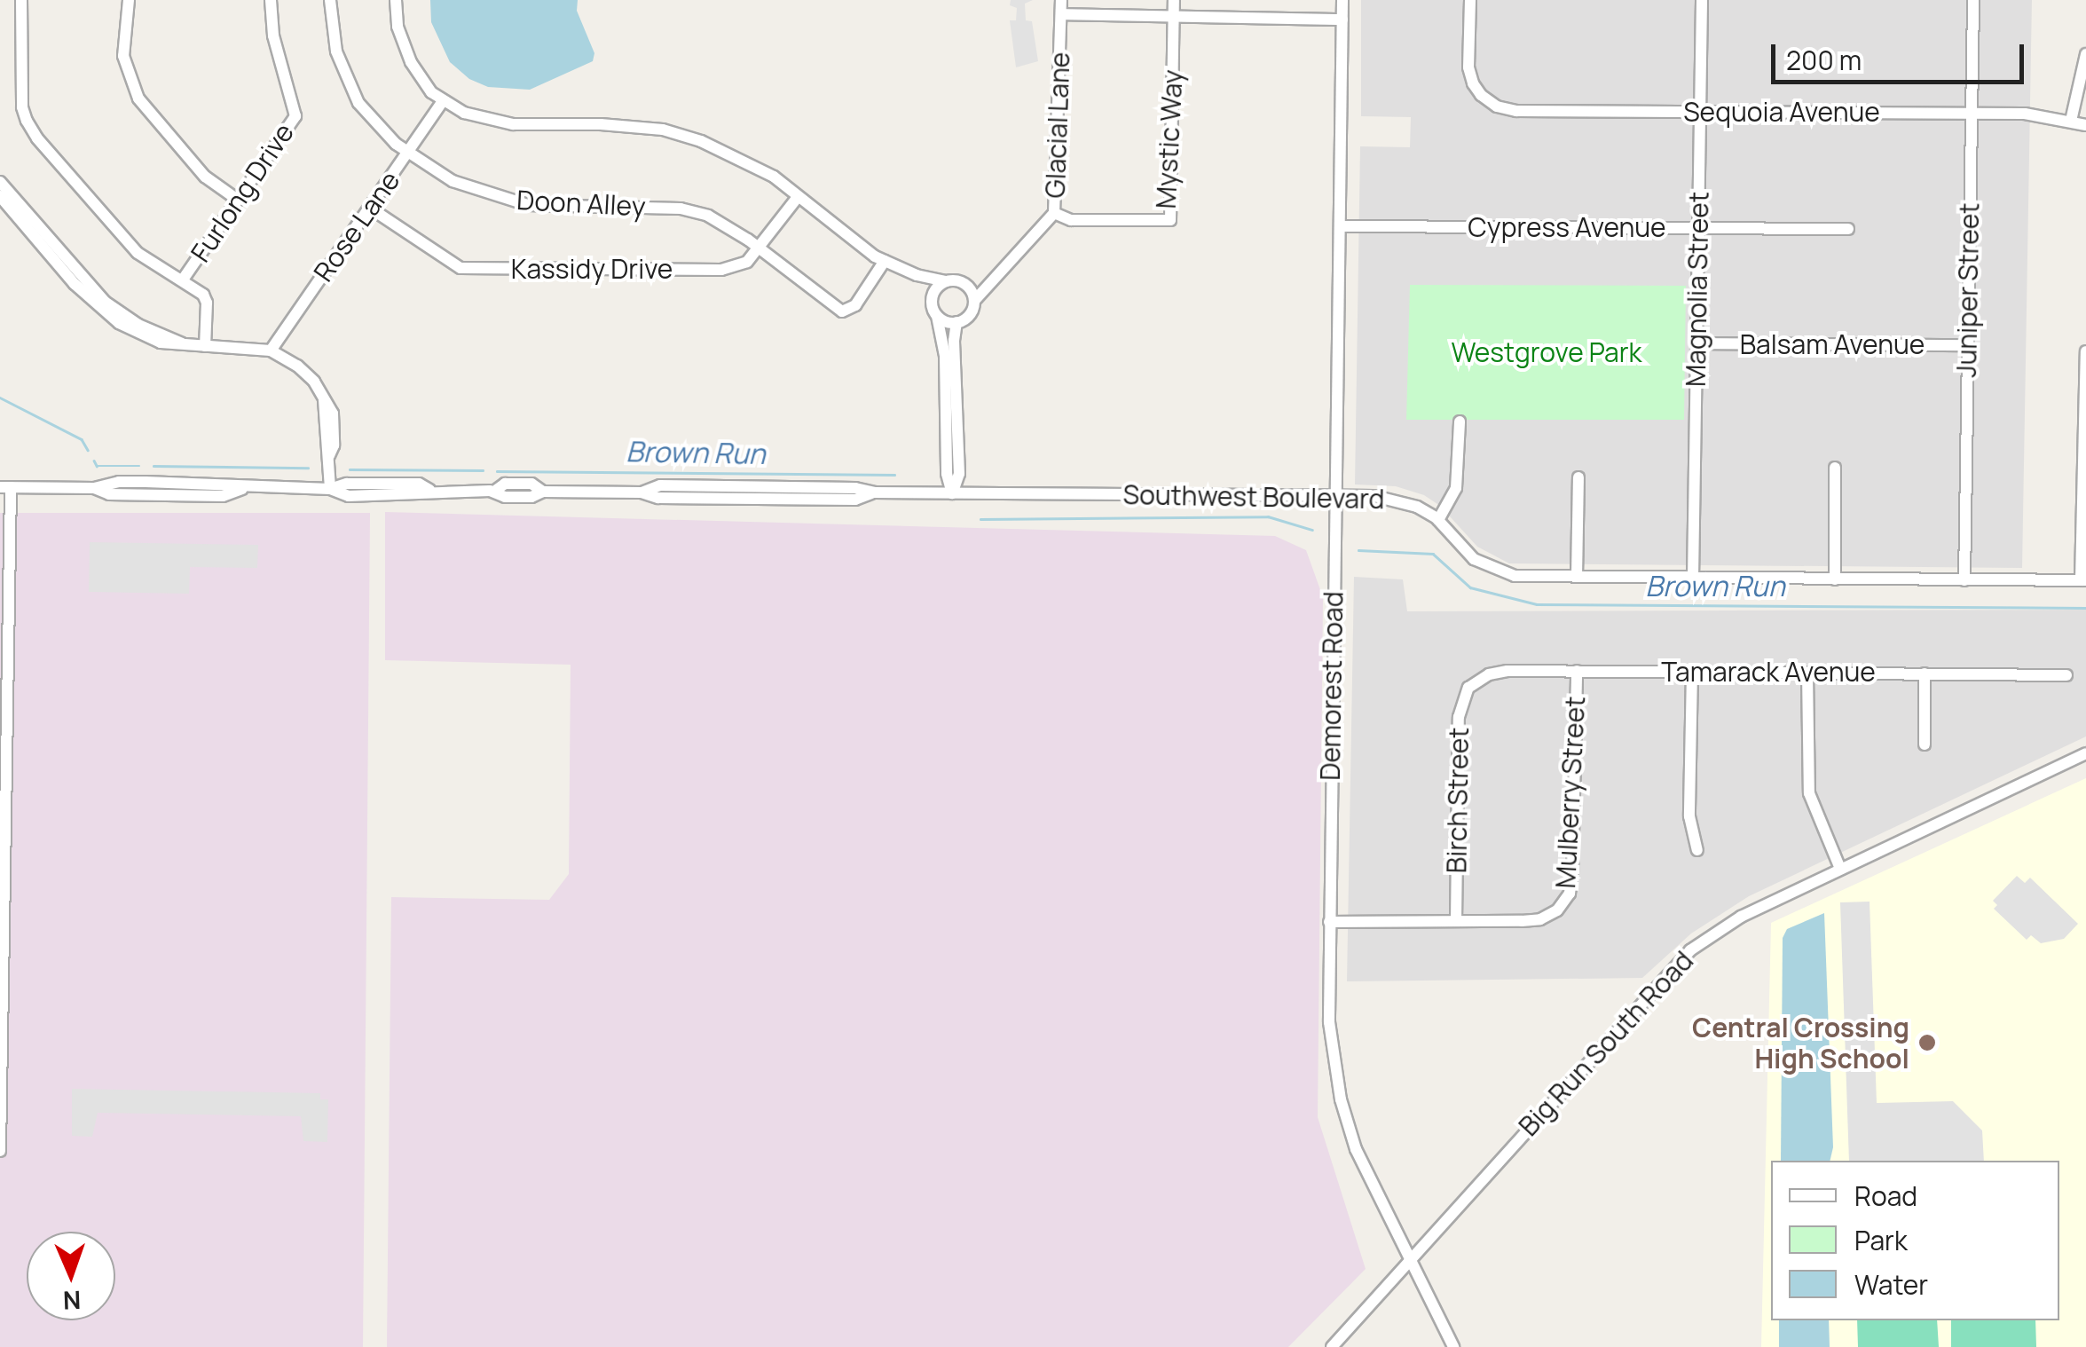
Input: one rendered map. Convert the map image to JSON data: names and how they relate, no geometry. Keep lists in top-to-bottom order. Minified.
{"streets":{"street":["Sequoia Avenue","Glacial Lane","Mystic Way","Furlong Drive","Doon Alley","Rose Lane","Cypress Avenue","Kassidy Drive","Magnolia Street","Juniper Street","Balsam Avenue","Southwest Boulevard","Tamarack Avenue","Demorest Road","Mulberry Street","Birch Street","Big Run South Road"]},"crossings":[["Sequoia Avenue","Magnolia Street"],["Sequoia Avenue","Juniper Street"],["Glacial Lane","Mystic Way"],["Doon Alley","Rose Lane"],["Doon Alley","Kassidy Drive"],["Rose Lane","Kassidy Drive"],["Cypress Avenue","Magnolia Street"],["Cypress Avenue","Demorest Road"],["Magnolia Street","Balsam Avenue"],["Magnolia Street","Southwest Boulevard"],["Juniper Street","Balsam Avenue"],["Juniper Street","Southwest Boulevard"],["Southwest Boulevard","Demorest Road"],["Tamarack Avenue","Mulberry Street"],["Tamarack Avenue","Birch Street"],["Demorest Road","Big Run South Road"],["Mulberry Street","Birch Street"]],"water":["Brown Run"],"parks":["Westgrove Park"],"places":["Central Crossing High School"],"legend":["Road","Park","Water"],"scale_bar":"200 m","north":"bottom"}
